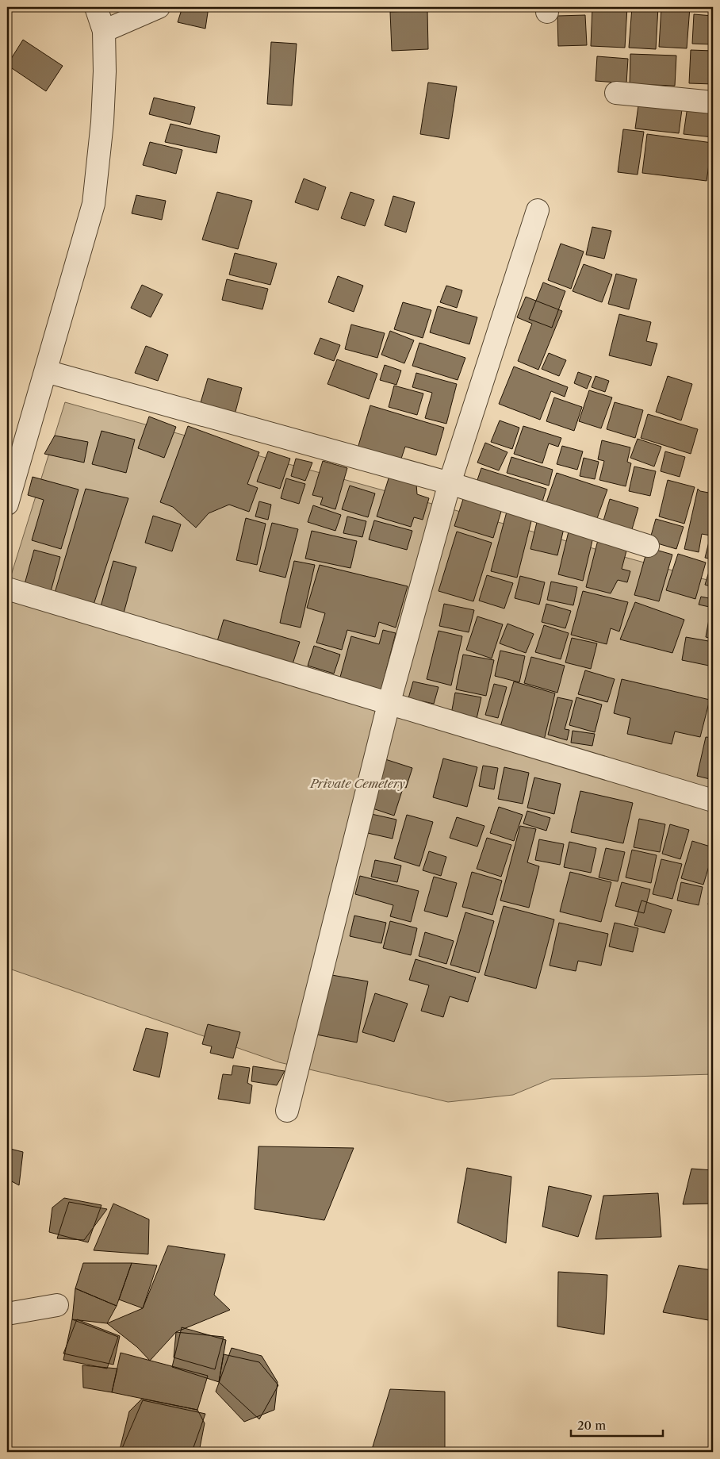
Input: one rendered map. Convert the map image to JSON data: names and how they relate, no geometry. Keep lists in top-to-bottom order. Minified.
{"parks":["Private Cemetery"],"scale_bar":"20 m"}
